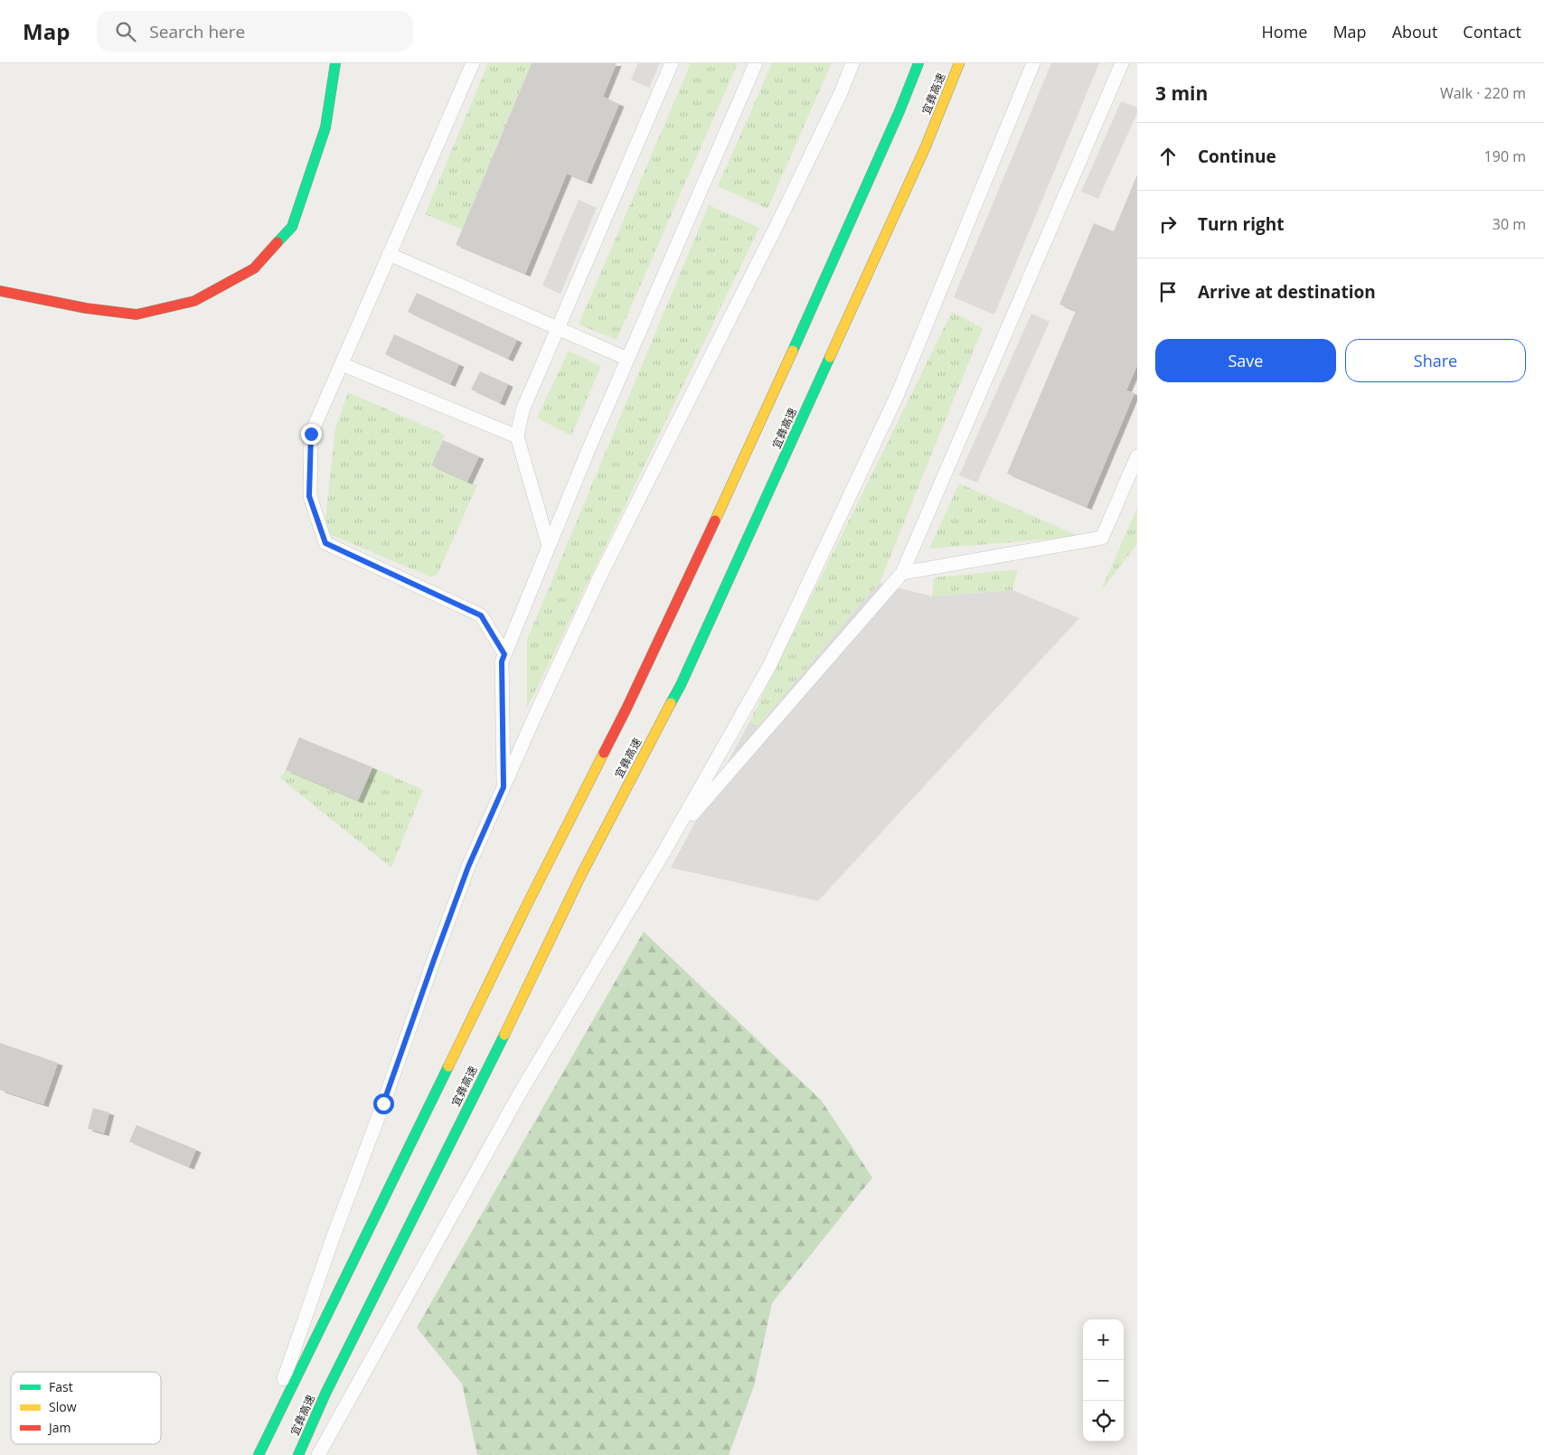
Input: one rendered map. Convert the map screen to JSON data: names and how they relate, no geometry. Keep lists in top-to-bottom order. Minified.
{"streets":{"main road":["宜彝高速"]},"legend":["Fast","Slow","Jam"],"page":{"header":"Map","search":"Search here","nav":["Home","Map","About","Contact"],"heading":["3 min","Walk · 220 m"],"list":[["Continue","190 m"],["Turn right","30 m"],"Arrive at destination"],"buttons":["Save","Share"],"map_buttons":["+","−"]}}
